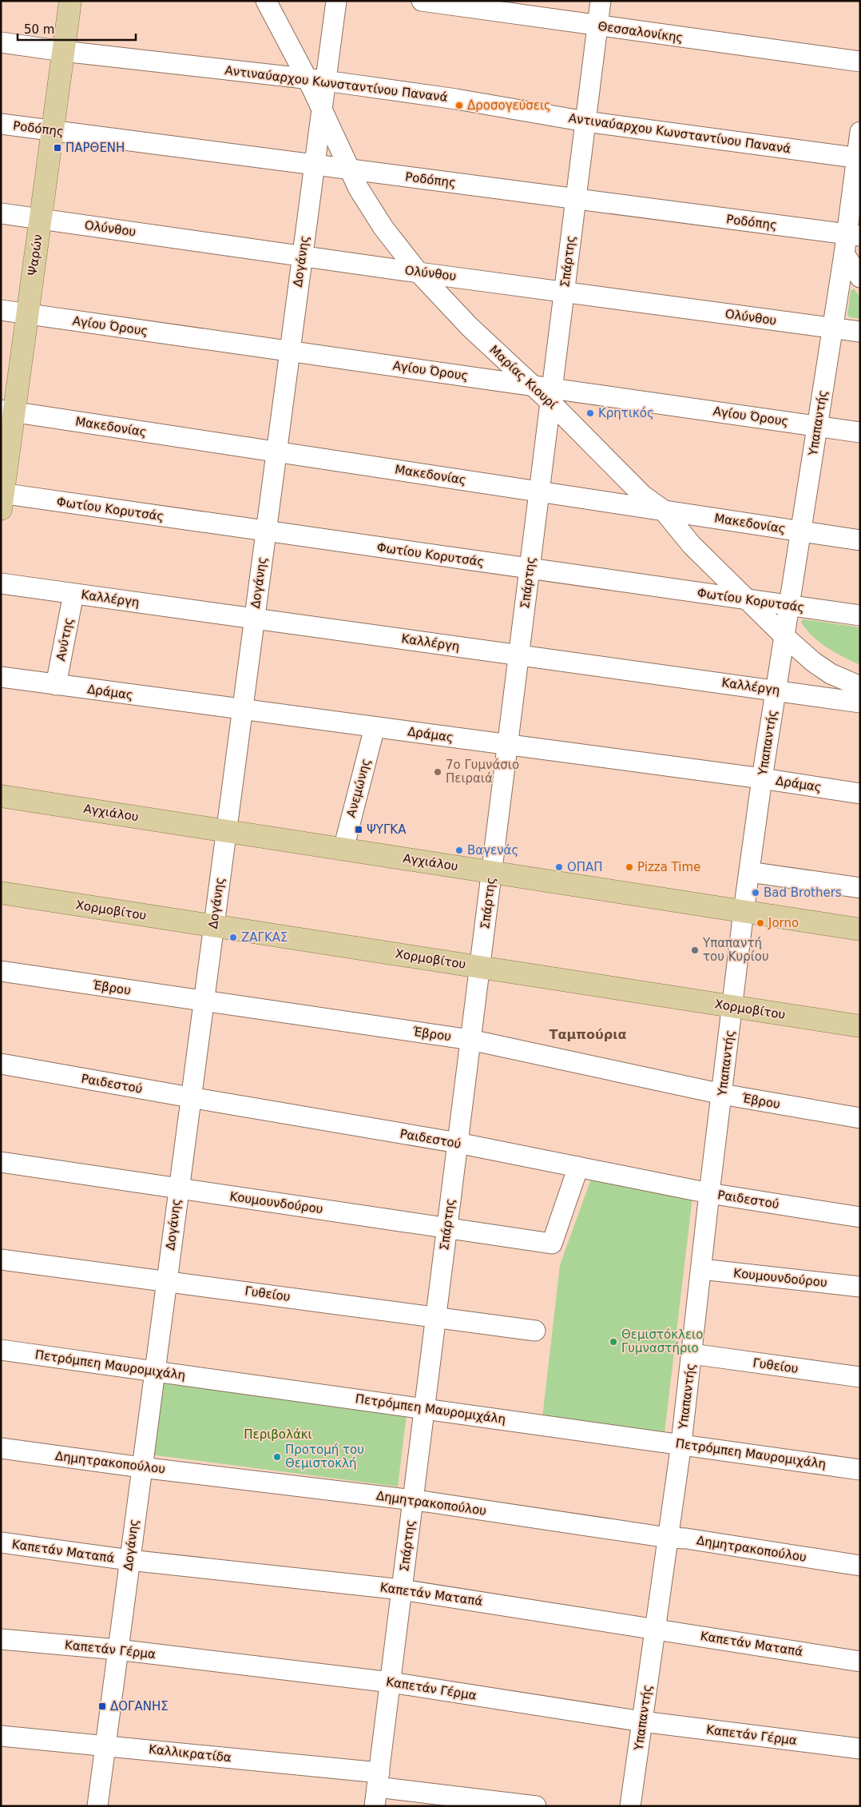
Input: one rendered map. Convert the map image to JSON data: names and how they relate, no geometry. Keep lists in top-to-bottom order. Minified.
{"streets":{"main road":["Ψαρών","Αγχιάλου","Χορμοβίτου"],"street":["Θεσσαλονίκης","Αντιναύαρχου Κωνσταντίνου Πανανά","Ροδόπης","Ολύνθου","Δογάνης","Σπάρτης","Αγίου Όρους","Μαρίας Κιουρί","Υπαπαντής","Μακεδονίας","Φωτίου Κορυτσάς","Καλλέργη","Ανύτης","Δράμας","Ανεμώνης","Έβρου","Ραιδεστού","Κουμουνδούρου","Γυθείου","Πετρόμπεη Μαυρομιχάλη","Δημητρακοπούλου","Καπετάν Ματαπά","Καπετάν Γέρμα","Καλλικρατίδα"]},"crossings":[["Θεσσαλονίκης","Σπάρτης"],["Αντιναύαρχου Κωνσταντίνου Πανανά","Ψαρών"],["Αντιναύαρχου Κωνσταντίνου Πανανά","Δογάνης"],["Αντιναύαρχου Κωνσταντίνου Πανανά","Σπάρτης"],["Αντιναύαρχου Κωνσταντίνου Πανανά","Υπαπαντής"],["Ροδόπης","Ψαρών"],["Ροδόπης","Δογάνης"],["Ροδόπης","Σπάρτης"],["Ροδόπης","Μαρίας Κιουρί"],["Ροδόπης","Υπαπαντής"],["Ολύνθου","Ψαρών"],["Ολύνθου","Δογάνης"],["Ολύνθου","Σπάρτης"],["Ολύνθου","Μαρίας Κιουρί"],["Ολύνθου","Υπαπαντής"],["Ψαρών","Αγίου Όρους"],["Ψαρών","Μακεδονίας"],["Ψαρών","Φωτίου Κορυτσάς"],["Δογάνης","Αγίου Όρους"],["Δογάνης","Μαρίας Κιουρί"],["Δογάνης","Μακεδονίας"],["Δογάνης","Φωτίου Κορυτσάς"],["Δογάνης","Καλλέργη"],["Δογάνης","Δράμας"],["Δογάνης","Αγχιάλου"],["Δογάνης","Χορμοβίτου"],["Δογάνης","Έβρου"],["Δογάνης","Ραιδεστού"],["Δογάνης","Κουμουνδούρου"],["Δογάνης","Γυθείου"],["Δογάνης","Πετρόμπεη Μαυρομιχάλη"],["Δογάνης","Δημητρακοπούλου"],["Δογάνης","Καπετάν Ματαπά"],["Δογάνης","Καπετάν Γέρμα"],["Δογάνης","Καλλικρατίδα"],["Σπάρτης","Αγίου Όρους"],["Σπάρτης","Μαρίας Κιουρί"],["Σπάρτης","Μακεδονίας"],["Σπάρτης","Φωτίου Κορυτσάς"],["Σπάρτης","Καλλέργη"],["Σπάρτης","Δράμας"],["Σπάρτης","Αγχιάλου"],["Σπάρτης","Χορμοβίτου"],["Σπάρτης","Έβρου"],["Σπάρτης","Ραιδεστού"],["Σπάρτης","Κουμουνδούρου"],["Σπάρτης","Γυθείου"],["Σπάρτης","Πετρόμπεη Μαυρομιχάλη"],["Σπάρτης","Δημητρακοπούλου"],["Σπάρτης","Καπετάν Ματαπά"],["Σπάρτης","Καπετάν Γέρμα"],["Σπάρτης","Καλλικρατίδα"],["Αγίου Όρους","Μαρίας Κιουρί"],["Αγίου Όρους","Υπαπαντής"],["Μαρίας Κιουρί","Υπαπαντής"],["Μαρίας Κιουρί","Μακεδονίας"],["Μαρίας Κιουρί","Φωτίου Κορυτσάς"],["Υπαπαντής","Μακεδονίας"],["Υπαπαντής","Φωτίου Κορυτσάς"],["Υπαπαντής","Καλλέργη"],["Υπαπαντής","Δράμας"],["Υπαπαντής","Αγχιάλου"],["Υπαπαντής","Χορμοβίτου"],["Υπαπαντής","Έβρου"],["Υπαπαντής","Ραιδεστού"],["Υπαπαντής","Κουμουνδούρου"],["Υπαπαντής","Γυθείου"],["Υπαπαντής","Πετρόμπεη Μαυρομιχάλη"],["Υπαπαντής","Δημητρακοπούλου"],["Υπαπαντής","Καπετάν Ματαπά"],["Υπαπαντής","Καπετάν Γέρμα"],["Καλλέργη","Ανύτης"],["Ανύτης","Δράμας"],["Δράμας","Ανεμώνης"],["Ανεμώνης","Αγχιάλου"],["Ραιδεστού","Κουμουνδούρου"]],"districts":["Ταμπούρια"],"parks":["Περιβολάκι"],"places":{"other":["Δροσογεύσεις","Κρητικός","7ο Γυμνάσιο Πειραιά","Βαγενάς","ΟΠΑΠ","Pizza Time","Bad Brothers","Jorno","ΖΑΓΚΑΣ","Υπαπαντή του Κυρίου","Θεμιστόκλειο Γυμναστήριο","Προτομή του Θεμιστοκλή"],"transit":["ΠΑΡΘΕΝΗ","ΨΥΓΚΑ","ΔΟΓΑΝΗΣ"]},"scale_bar":"50 m"}
